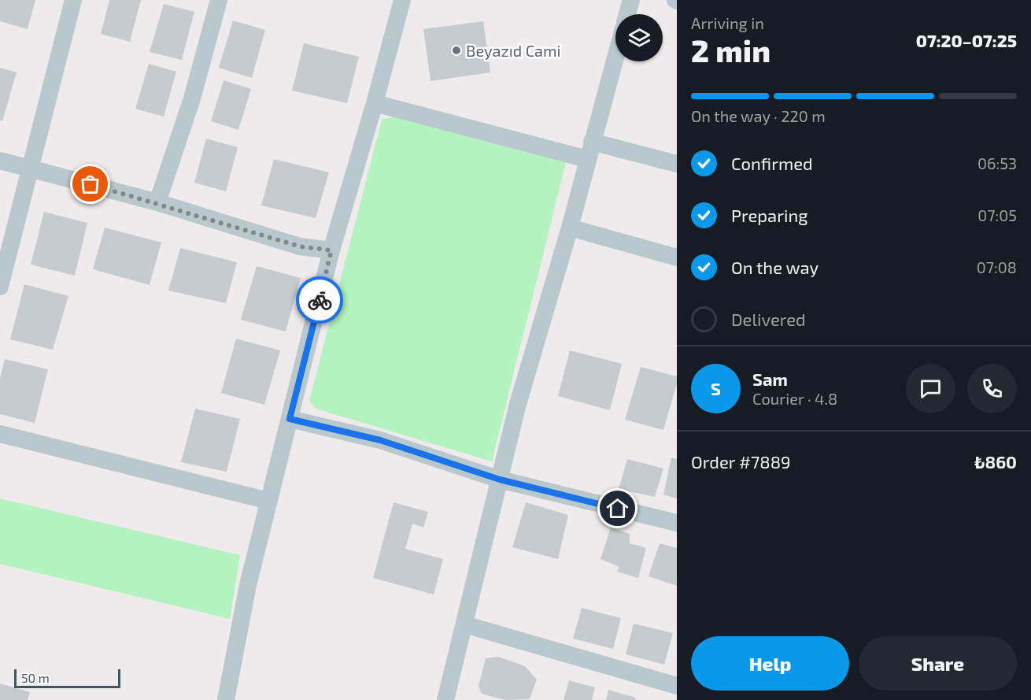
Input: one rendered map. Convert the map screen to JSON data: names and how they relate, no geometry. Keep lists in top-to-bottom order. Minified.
{"places":["Beyazıd Cami"],"scale_bar":"50 m","page":{"heading":["2 min","Arriving in","07:20–07:25"],"panel":["Sam","Courier · 4.8","Order #7889","₺860"],"bar":"On the way · 220 m","list":[["Confirmed","06:53"],["Preparing","07:05"],["On the way","07:08"],"Delivered"],"round":"S","buttons":["Help","Share"],"scale":"50 m"}}
